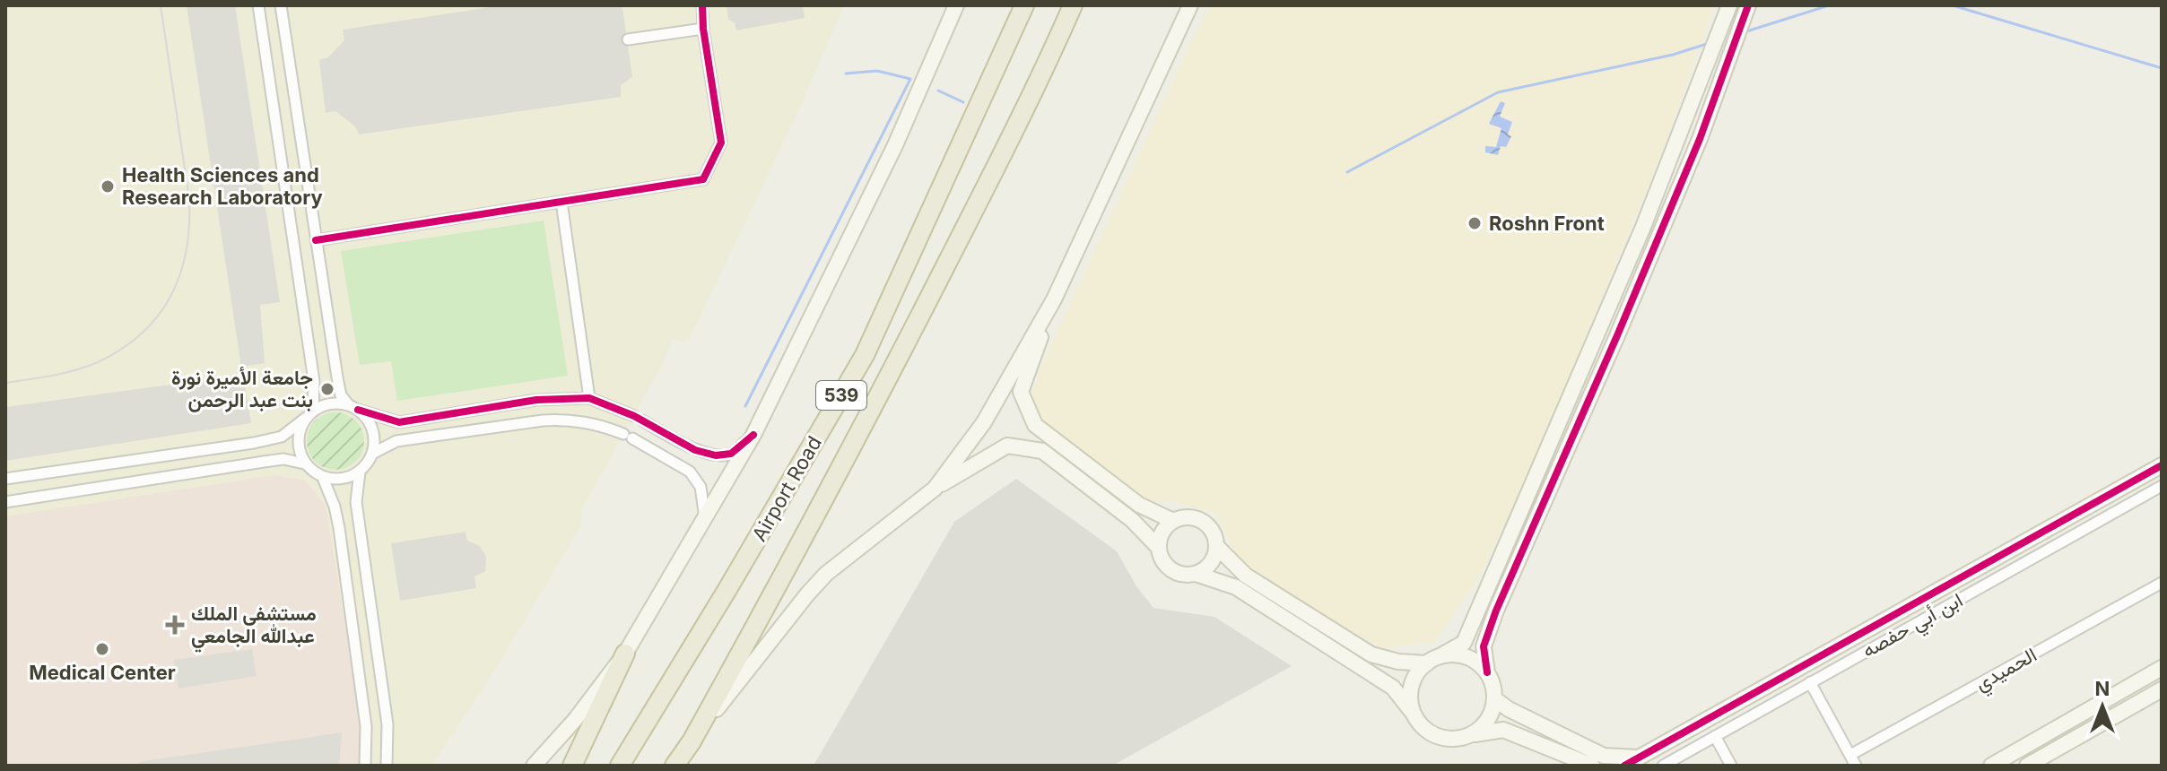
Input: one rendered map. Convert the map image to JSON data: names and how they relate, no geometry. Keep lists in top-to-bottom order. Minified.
{"streets":{"highway":["539","Airport Road"],"street":["ابن أبي حفصه","الحميدي"]},"places":{"other":["Health Sciences and Research Laboratory","Roshn Front","جامعة الأميرة نورة بنت عبد الرحمن","Medical Center"],"health":["مستشفى الملك عبدالله الجامعي"]},"north":"top"}
